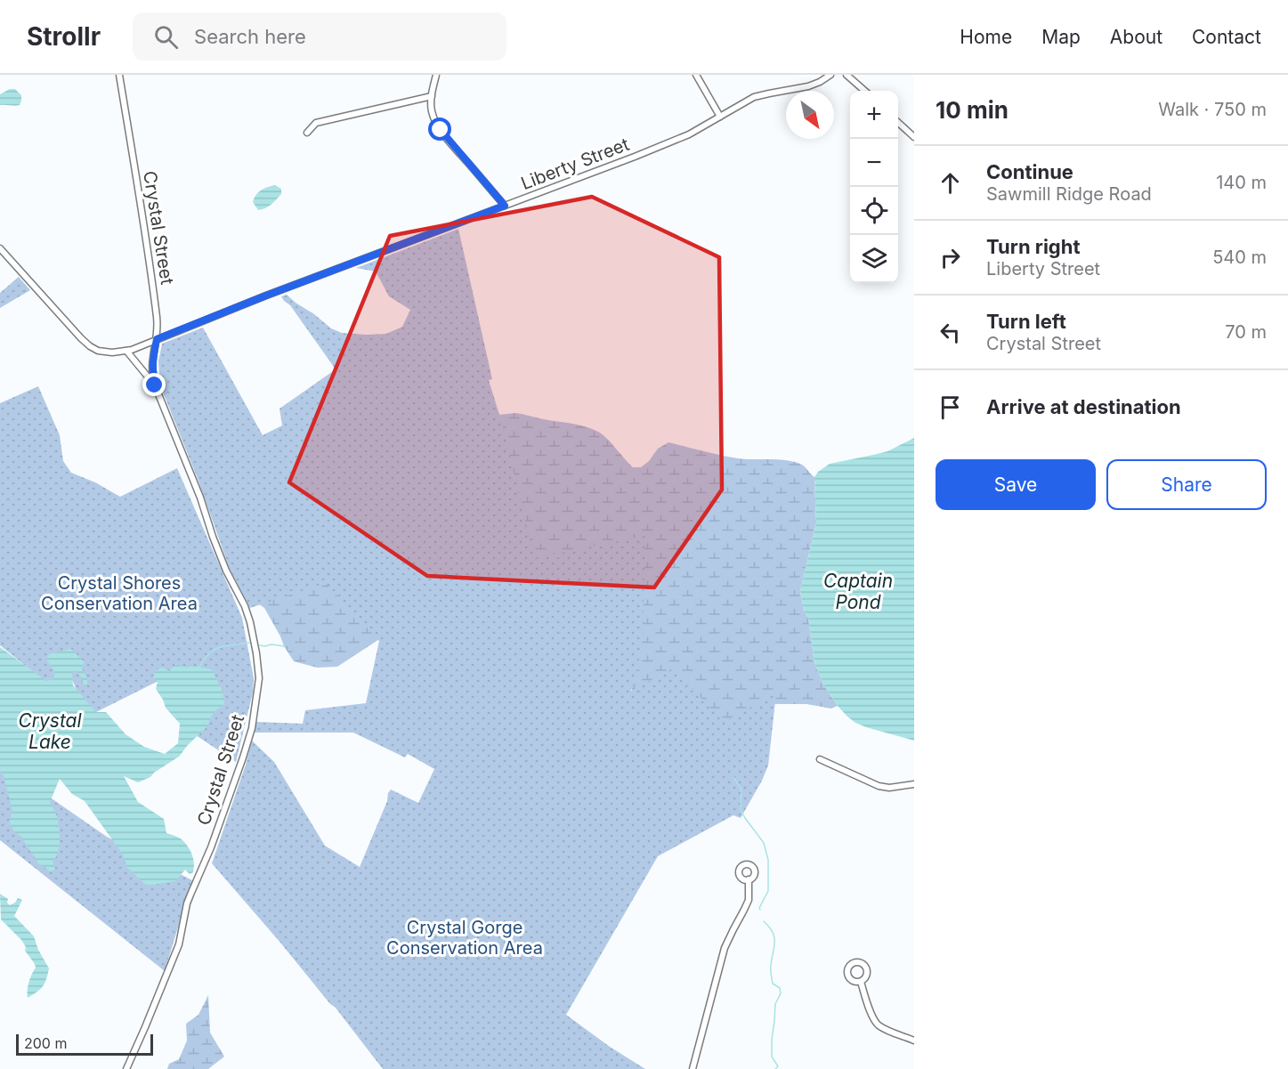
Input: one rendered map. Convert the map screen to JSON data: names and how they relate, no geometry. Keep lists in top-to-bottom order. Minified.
{"streets":{"street":["Liberty Street","Crystal Street"]},"crossings":[["Liberty Street","Crystal Street"]],"water":["Captain Pond","Crystal Lake"],"parks":["Crystal Shores Conservation Area","Crystal Gorge Conservation Area"],"scale_bar":"200 m","north":"bottom right","page":{"header":"Strollr","search":"Search here","nav":["Home","Map","About","Contact"],"heading":["10 min","Walk · 750 m"],"map_buttons":["+","−"],"list":[["Continue","Sawmill Ridge Road","140 m"],["Turn right","Liberty Street","540 m"],["Turn left","Crystal Street","70 m"],"Arrive at destination"],"buttons":["Save","Share"],"scale":"200 m"}}
